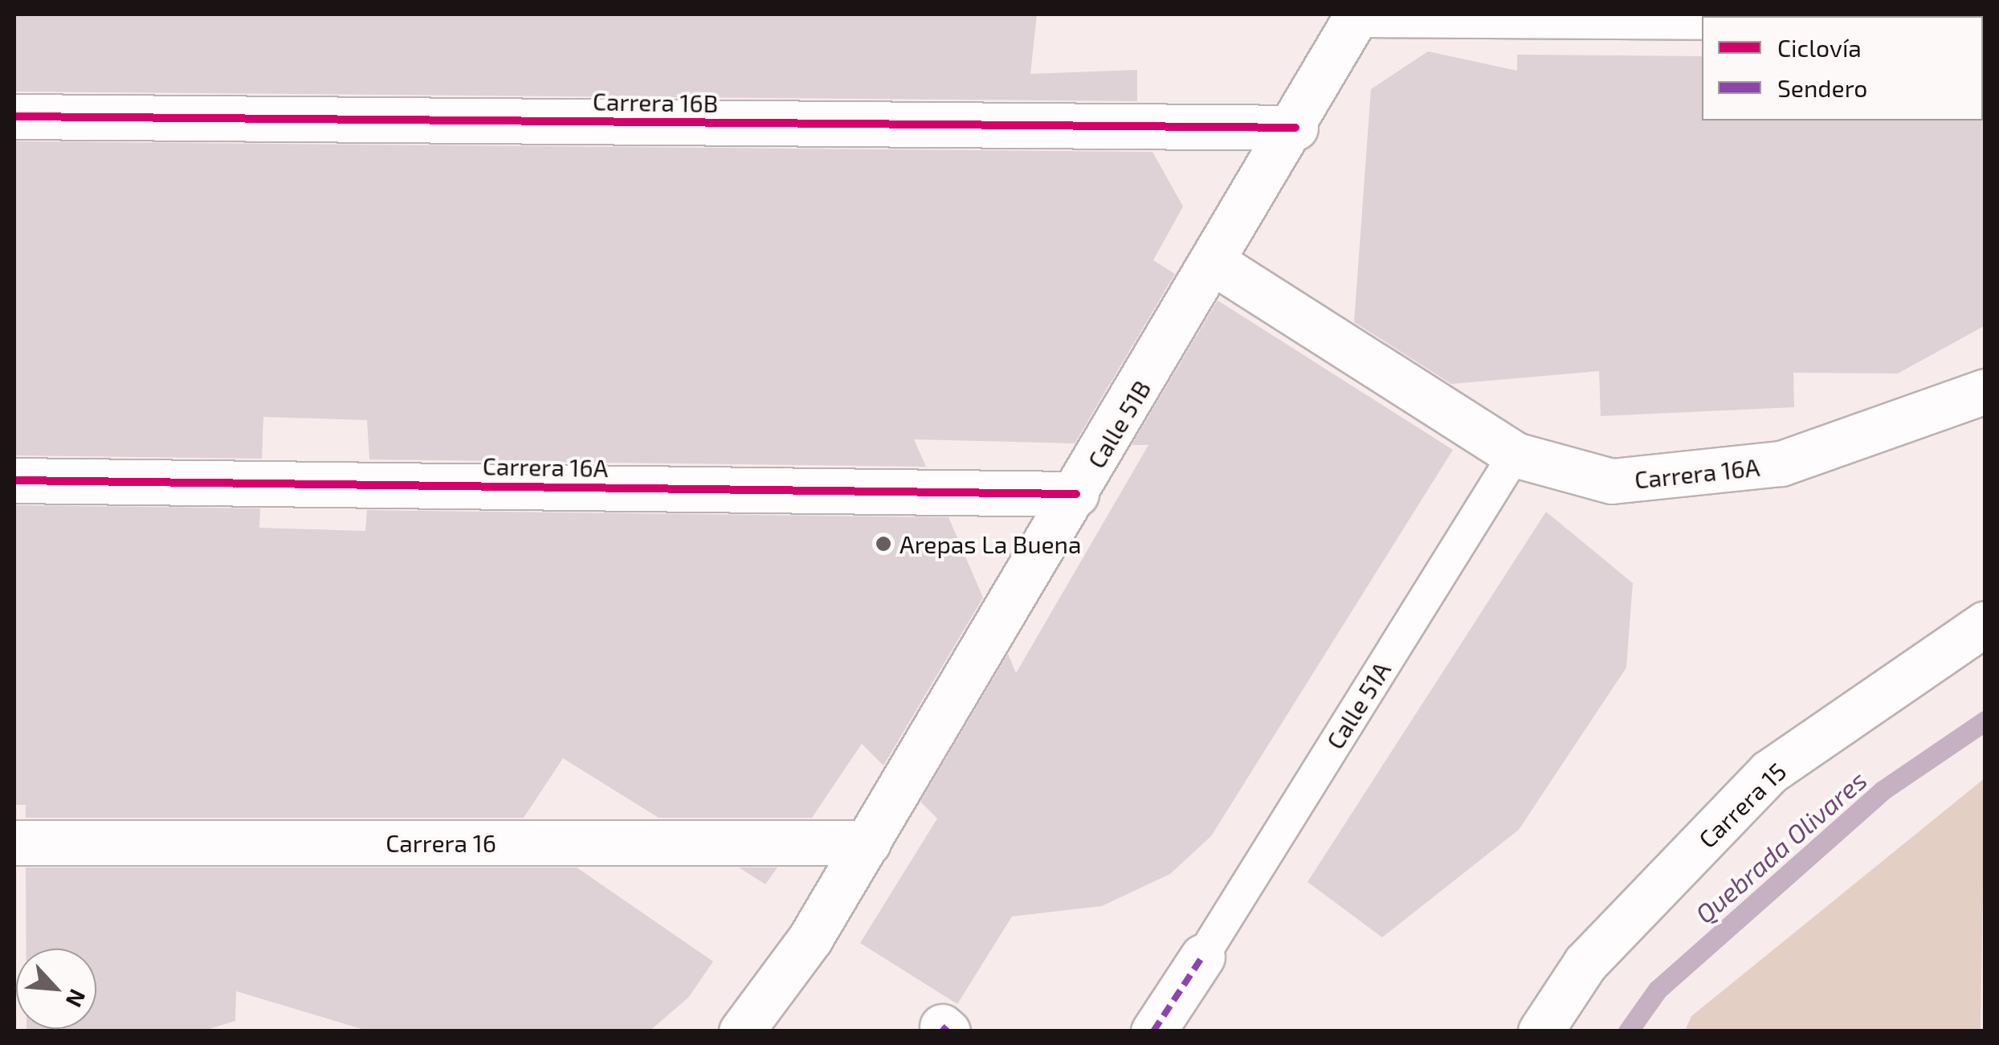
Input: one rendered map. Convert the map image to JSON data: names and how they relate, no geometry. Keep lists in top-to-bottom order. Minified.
{"streets":{"street":["Carrera 16B","Calle 51B","Carrera 16A","Carrera 15","Carrera 16"],"lane":["Calle 51A"]},"crossings":[["Carrera 16B","Calle 51B"],["Calle 51B","Carrera 16A"],["Calle 51B","Carrera 16"],["Carrera 16A","Calle 51A"]],"water":["Quebrada Olivares"],"places":["Arepas La Buena"],"legend":["Ciclovía","Sendero"],"north":"bottom right"}
